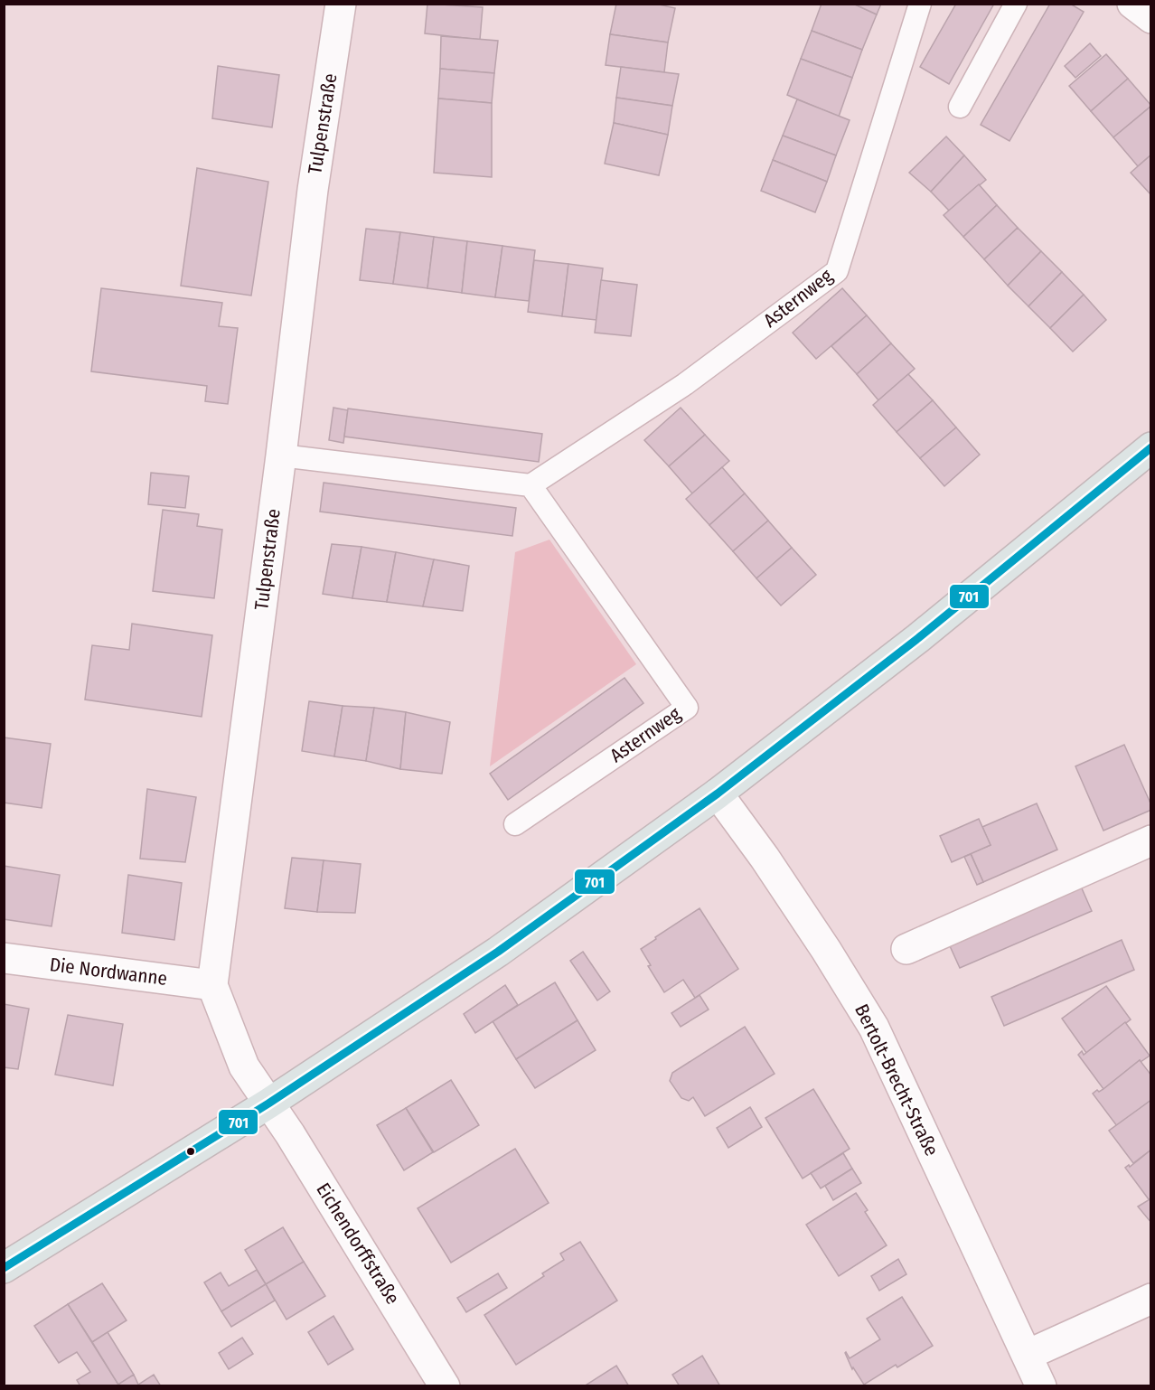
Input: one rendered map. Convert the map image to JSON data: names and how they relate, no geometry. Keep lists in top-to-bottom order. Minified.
{"streets":{"street":["Tulpenstraße","Die Nordwanne","Bertolt-Brecht-Straße","Eichendorffstraße"],"lane":["Asternweg"]},"crossings":[["Tulpenstraße","Die Nordwanne"],["Tulpenstraße","Eichendorffstraße"]],"lines":["transit line 701"]}
